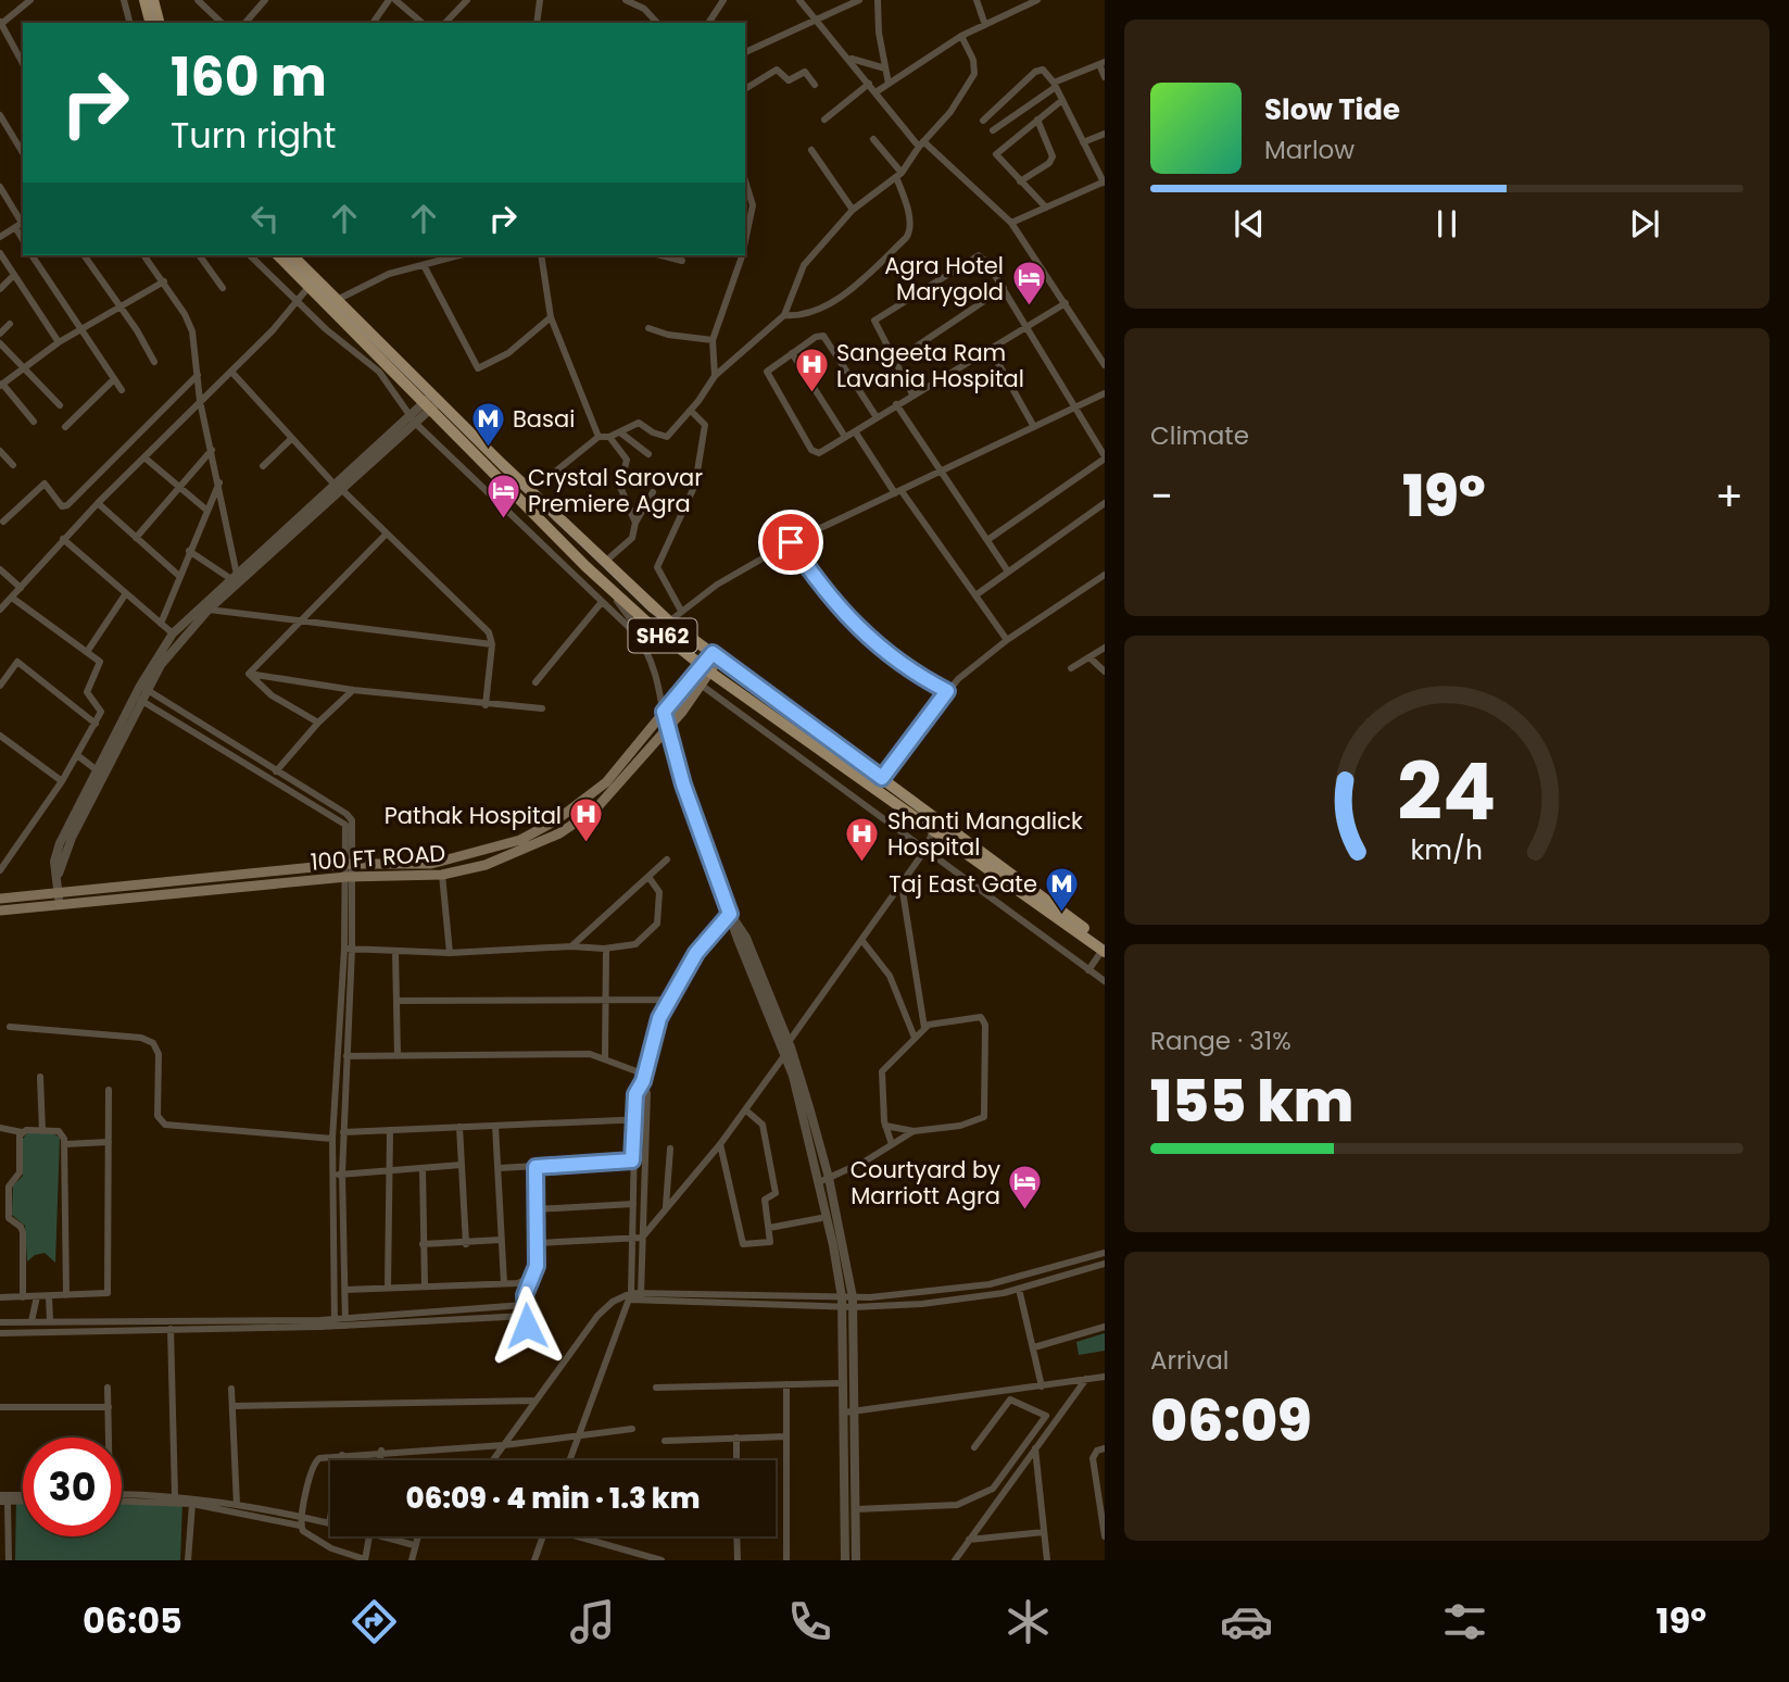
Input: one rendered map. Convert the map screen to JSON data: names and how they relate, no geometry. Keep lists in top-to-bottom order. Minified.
{"streets":{"main road":["SH62","100 FT ROAD"]},"crossings":[["SH62","100 FT ROAD"]],"places":{"hotel":["Agra Hotel Marygold","Crystal Sarovar Premiere Agra","Courtyard by Marriott Agra"],"hospital":["Sangeeta Ram Lavania Hospital","Pathak Hospital","Shanti Mangalick Hospital"],"metro station":["Basai","Taj East Gate"]},"page":{"turn":["160 m","Turn right"],"song":["Slow Tide","Marlow"],"tile":["Climate",["Range · 31%","155 km"],["Arrival","06:09"]],"heat":["−","19°","+"],"limit":"30","trip":"06:09 · 4 min · 1.3 km","tabs":["06:05","19°"],"gauge":["24","km/h"]}}
